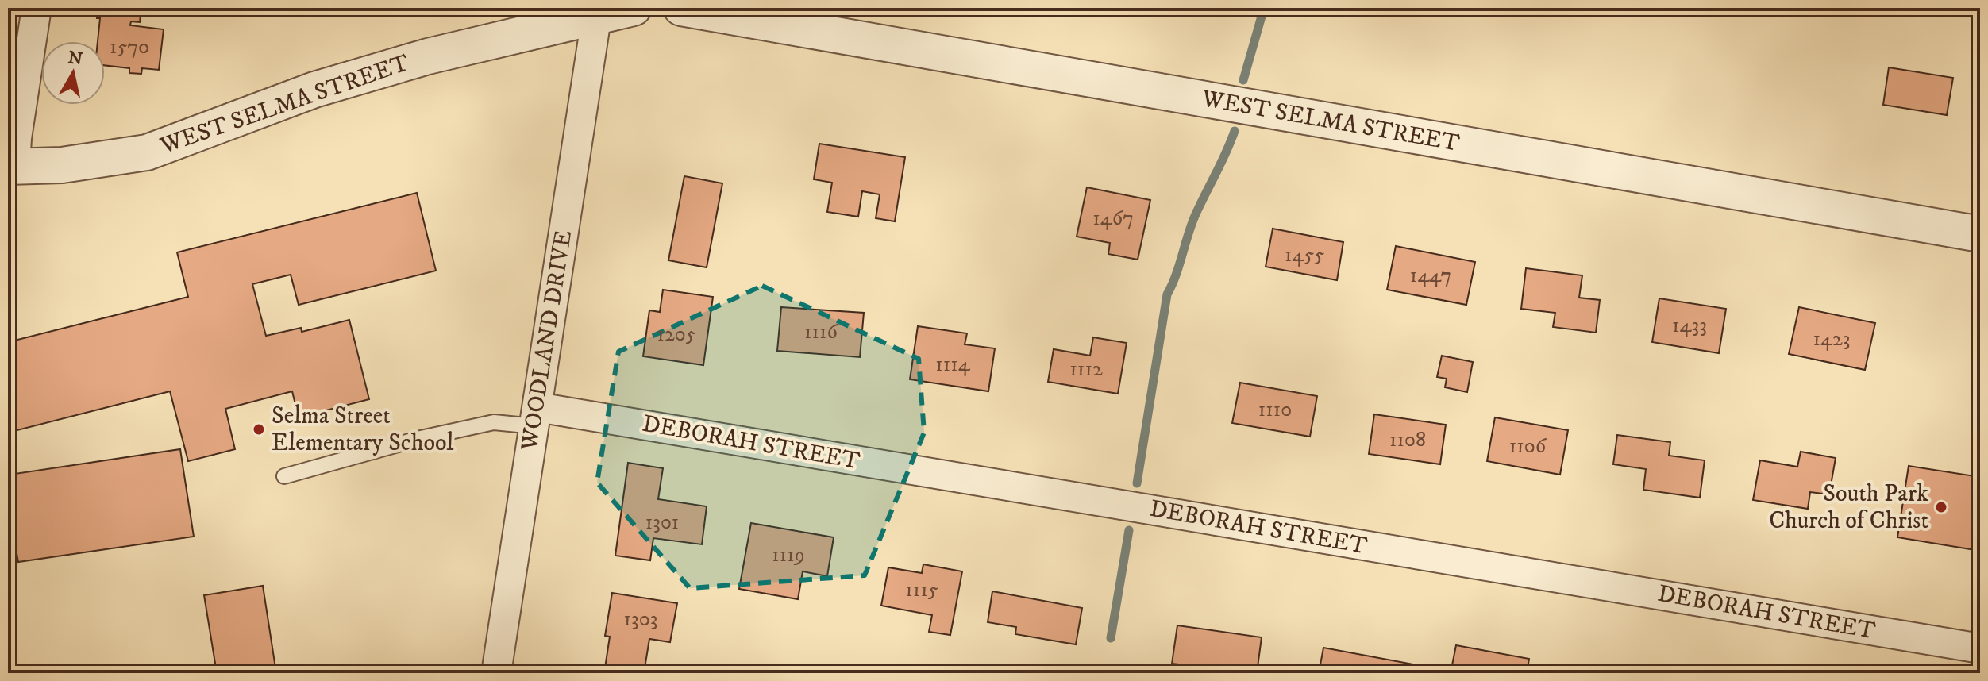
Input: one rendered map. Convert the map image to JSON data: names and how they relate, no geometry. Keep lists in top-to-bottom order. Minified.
{"streets":{"street":["WEST SELMA STREET","WOODLAND DRIVE","DEBORAH STREET"]},"crossings":[["WEST SELMA STREET","WOODLAND DRIVE"],["WOODLAND DRIVE","DEBORAH STREET"]],"places":["Selma Street Elementary School","South Park Church of Christ"],"house_numbers":["1570","1467","1455","1447","1433","1116","1205","1423","1114","1112","1110","1108","1106","1301","1119","1115","1303"],"north":"top"}
